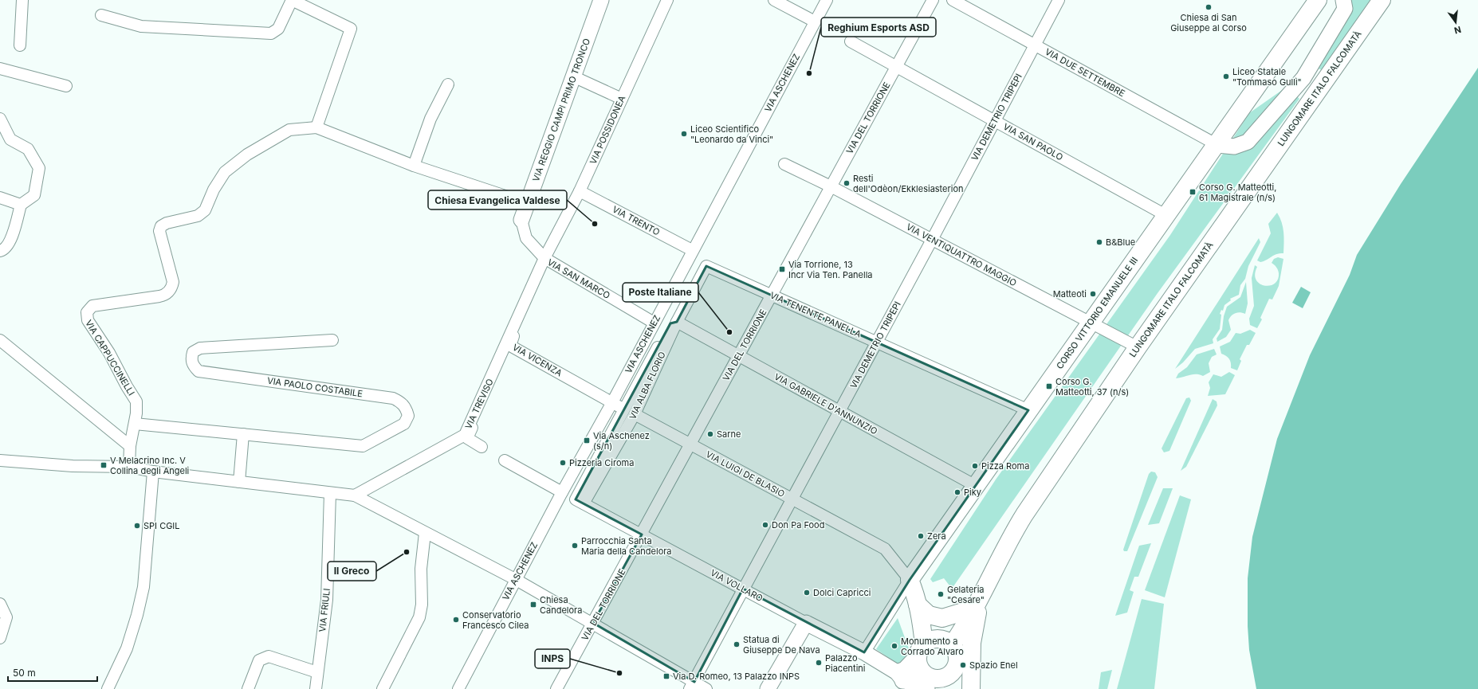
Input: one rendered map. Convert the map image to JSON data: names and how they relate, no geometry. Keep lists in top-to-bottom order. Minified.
{"streets":{"main road":["LUNGOMARE ITALO FALCOMATÀ","CORSO VITTORIO EMANUELE III"],"street":["VIA DUE SETTEMBRE","VIA ASCHENEZ","VIA REGGIO CAMPI PRIMO TRONCO","VIA DEMETRIO TRIPEPI","VIA DEL TORRIONE","VIA POSSIDONEA","VIA SAN PAOLO","VIA TRENTO","VIA VENTIQUATTRO MAGGIO","VIA SAN MARCO","VIA TENENTE PANELLA","VIA CAPPUCCINELLI","VIA VICENZA","VIA ALBA FLORIO","VIA PAOLO COSTABILE","VIA TREVISO","VIA GABRIELE D'ANNUNZIO","VIA LUIGI DE BLASIO","VIA VOLLARO","VIA FRIULI"]},"crossings":[["VIA DUE SETTEMBRE","VIA DEMETRIO TRIPEPI"],["VIA DUE SETTEMBRE","CORSO VITTORIO EMANUELE III"],["VIA ASCHENEZ","VIA TRENTO"],["VIA ASCHENEZ","VIA SAN MARCO"],["VIA ASCHENEZ","VIA VICENZA"],["LUNGOMARE ITALO FALCOMATÀ","VIA VENTIQUATTRO MAGGIO"],["VIA REGGIO CAMPI PRIMO TRONCO","VIA SAN MARCO"],["VIA DEMETRIO TRIPEPI","VIA SAN PAOLO"],["VIA DEMETRIO TRIPEPI","VIA VENTIQUATTRO MAGGIO"],["VIA DEMETRIO TRIPEPI","VIA TENENTE PANELLA"],["VIA DEMETRIO TRIPEPI","VIA GABRIELE D'ANNUNZIO"],["VIA DEMETRIO TRIPEPI","VIA LUIGI DE BLASIO"],["VIA DEMETRIO TRIPEPI","VIA VOLLARO"],["VIA DEL TORRIONE","VIA SAN PAOLO"],["VIA DEL TORRIONE","VIA VENTIQUATTRO MAGGIO"],["VIA DEL TORRIONE","VIA TENENTE PANELLA"],["VIA DEL TORRIONE","VIA GABRIELE D'ANNUNZIO"],["VIA DEL TORRIONE","VIA LUIGI DE BLASIO"],["VIA DEL TORRIONE","VIA VOLLARO"],["VIA POSSIDONEA","VIA TRENTO"],["VIA POSSIDONEA","VIA SAN MARCO"],["VIA POSSIDONEA","VIA VICENZA"],["VIA POSSIDONEA","VIA TREVISO"],["VIA SAN PAOLO","CORSO VITTORIO EMANUELE III"],["VIA VENTIQUATTRO MAGGIO","CORSO VITTORIO EMANUELE III"],["VIA SAN MARCO","VIA VICENZA"],["VIA SAN MARCO","VIA TREVISO"],["CORSO VITTORIO EMANUELE III","VIA TENENTE PANELLA"],["CORSO VITTORIO EMANUELE III","VIA GABRIELE D'ANNUNZIO"],["CORSO VITTORIO EMANUELE III","VIA LUIGI DE BLASIO"],["CORSO VITTORIO EMANUELE III","VIA VOLLARO"],["VIA TENENTE PANELLA","VIA ALBA FLORIO"],["VIA CAPPUCCINELLI","VIA PAOLO COSTABILE"],["VIA VICENZA","VIA TREVISO"],["VIA ALBA FLORIO","VIA GABRIELE D'ANNUNZIO"],["VIA ALBA FLORIO","VIA LUIGI DE BLASIO"],["VIA ALBA FLORIO","VIA VOLLARO"]],"places":{"other":["Chiesa di San Giuseppe al Corso","Reghium Esports ASD","Liceo Statale \"Tommaso Gullì\"","Liceo Scientifico \"Leonardo da Vinci\"","Resti dell'Odèon/Ekklesiasterion","Chiesa Evangelica Valdese","B&Blue","Matteoti","Poste Italiane","Sarne","Pizzeria Ciroma","Pizza Roma","Piky","Don Pa Food","SPI CGIL","Zera","Parrocchia Santa Maria della Candelora","Il Greco","Dolci Capricci","Gelateria \"Cesare\"","Conservatorio Francesco Cilea","Statua di Giuseppe De Nava","Monumento a Corrado Alvaro","Palazzo Piacentini","Spazio Enel","INPS"],"transit":["Corso G. Matteotti, 61 Magistrale (n/s)","Via Torrione, 13 Incr Via Ten. Panella","Corso G. Matteotti, 37 (n/s)","Via Aschenez (s/n)","V Melacrino Inc. V Collina degli Angeli","Chiesa Candelora","Via D. Romeo, 13 Palazzo INPS"]},"scale_bar":"50 m","north":"bottom"}
